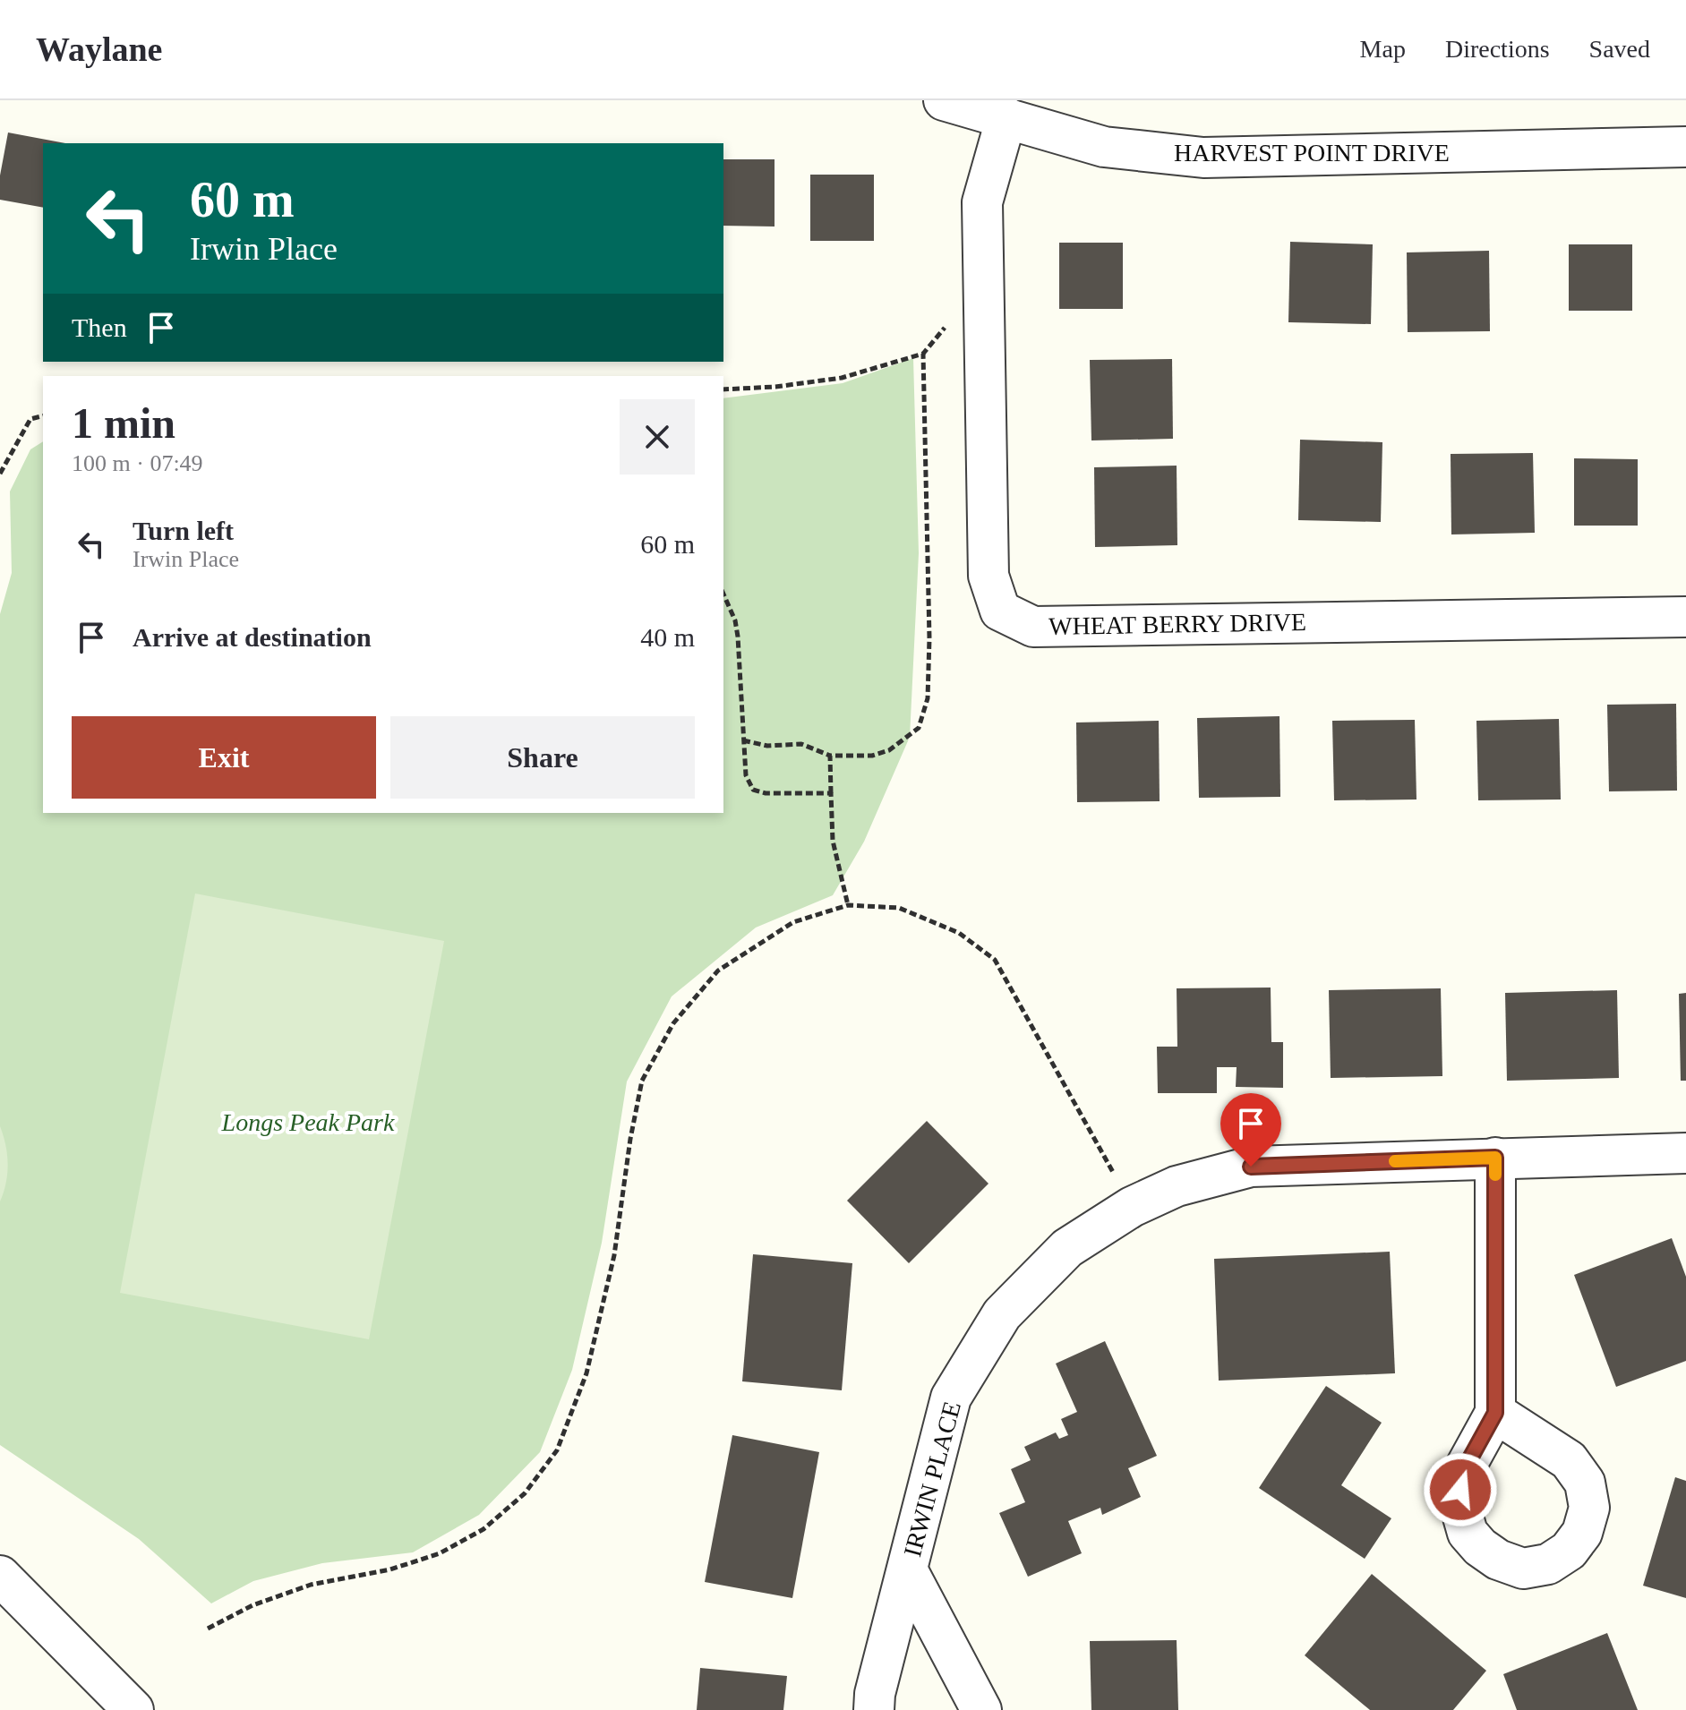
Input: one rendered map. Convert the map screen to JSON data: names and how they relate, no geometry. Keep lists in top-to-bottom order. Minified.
{"streets":{"street":["HARVEST POINT DRIVE","WHEAT BERRY DRIVE","IRWIN PLACE"]},"crossings":[["HARVEST POINT DRIVE","WHEAT BERRY DRIVE"]],"parks":["Longs Peak Park"],"page":{"header":"Waylane","nav":["Map","Directions","Saved"],"turn":["60 m","Irwin Place"],"then":"Then","heading":["1 min","100 m · 07:49"],"list":[{"name":"Turn left","note":"Irwin Place","value":"60 m"},{"name":"Arrive at destination","value":"40 m"}],"buttons":["Exit","Share"]}}
